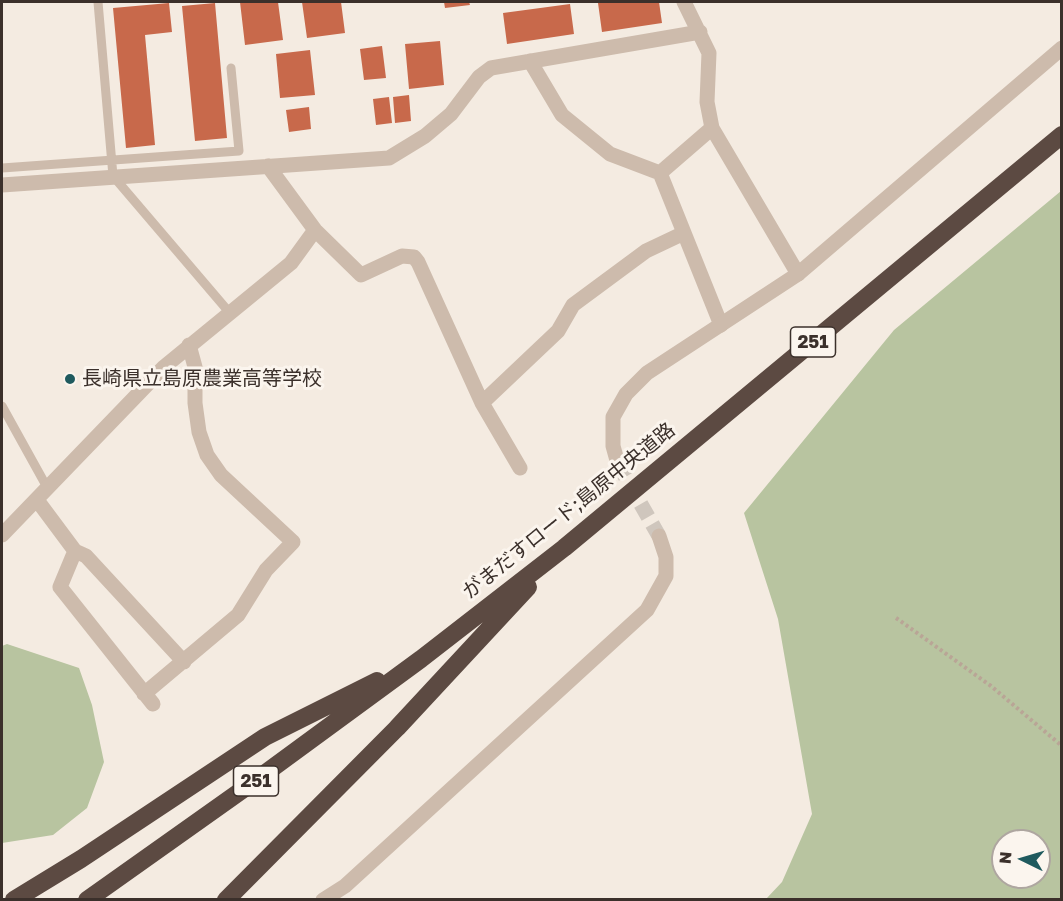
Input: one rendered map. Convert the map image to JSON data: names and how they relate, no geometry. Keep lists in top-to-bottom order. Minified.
{"streets":{"highway":["251","がまだすロード;島原中央道路"]},"places":["長崎県立島原農業高等学校"],"north":"left"}
